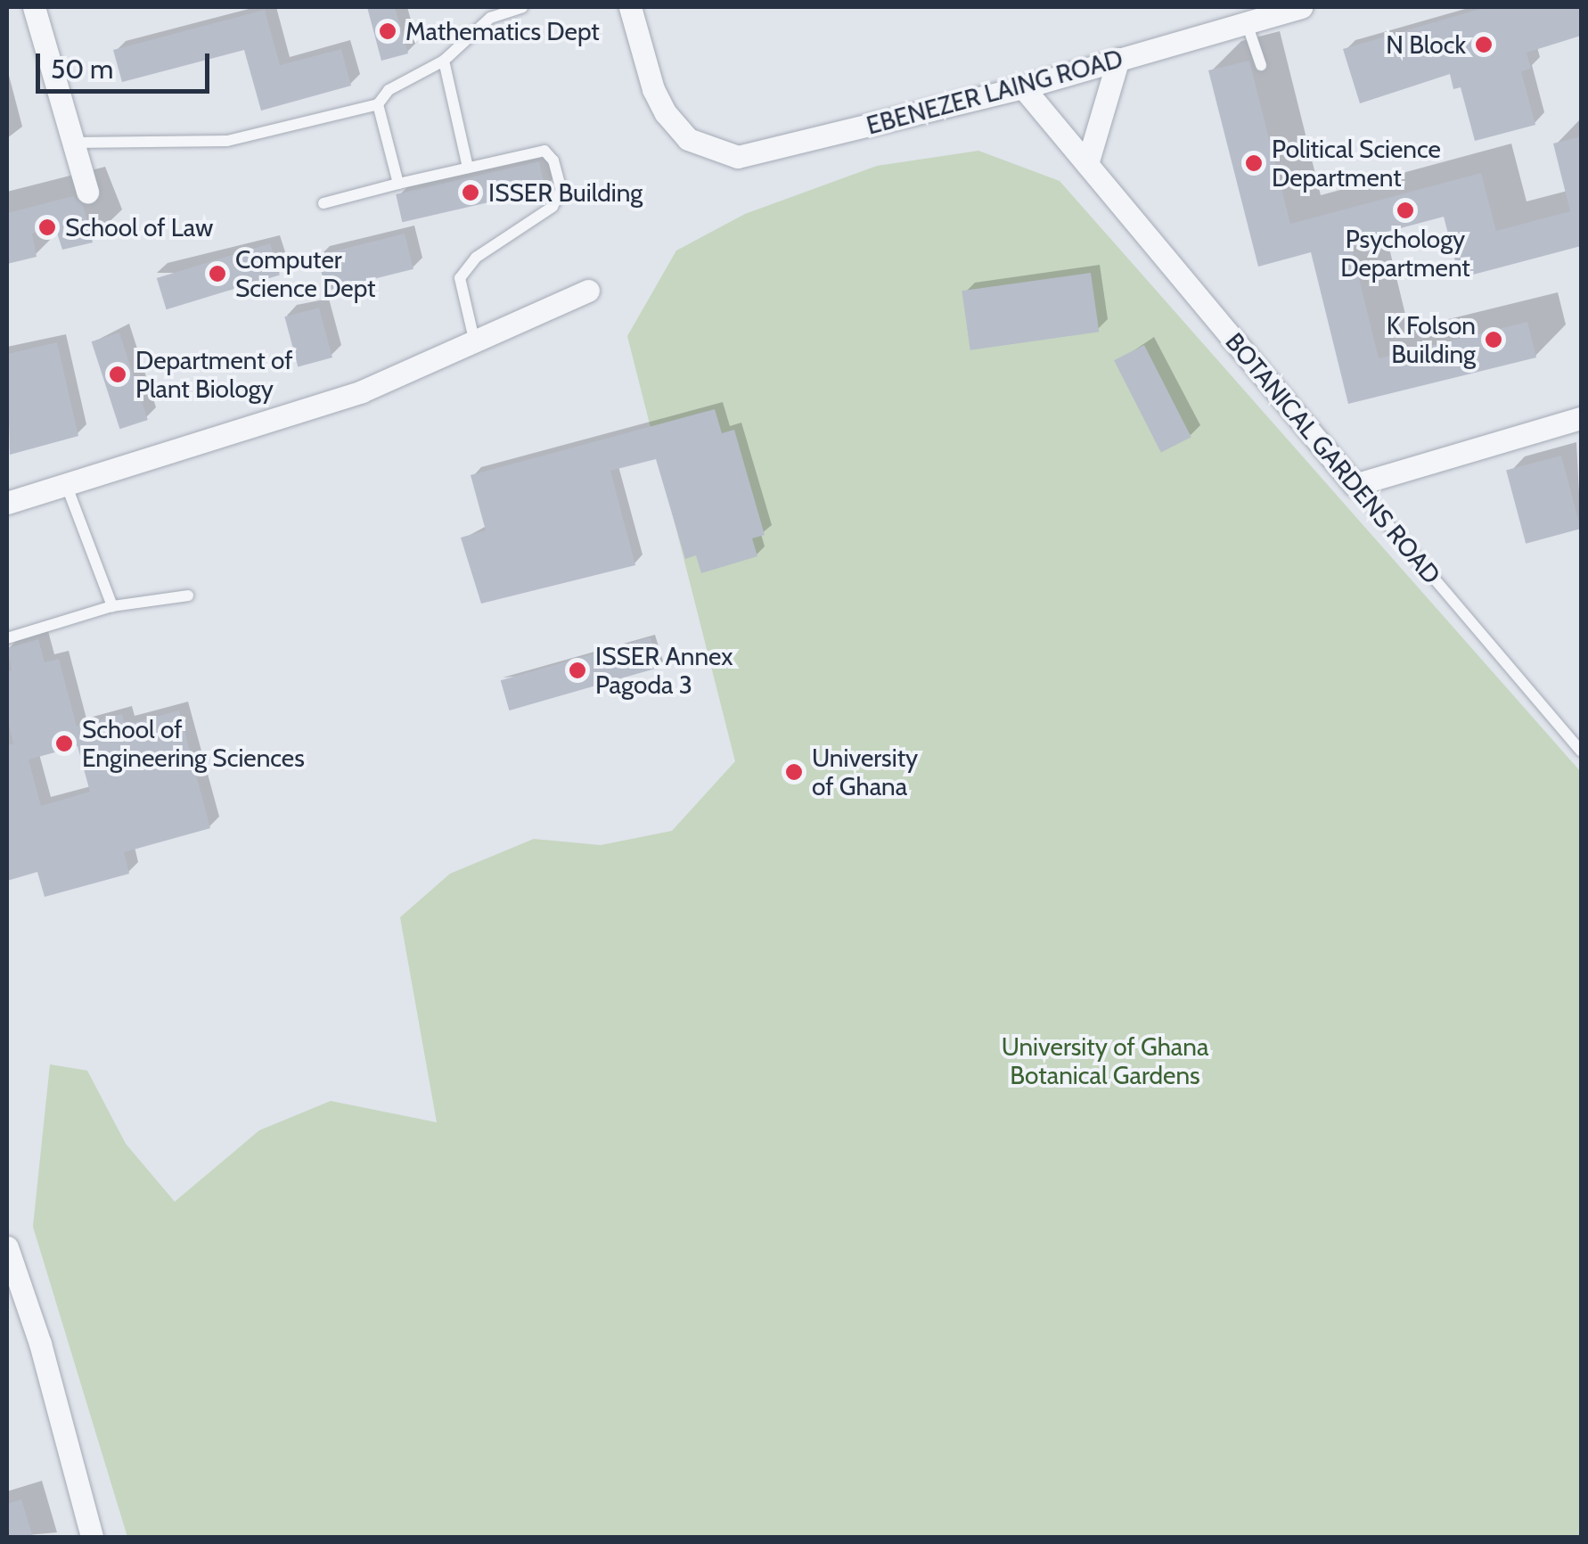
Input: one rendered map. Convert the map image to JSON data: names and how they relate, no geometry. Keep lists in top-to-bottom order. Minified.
{"streets":{"street":["EBENEZER LAING ROAD","BOTANICAL GARDENS ROAD"]},"crossings":[["EBENEZER LAING ROAD","BOTANICAL GARDENS ROAD"]],"parks":["University of Ghana Botanical Gardens"],"places":["Mathematics Dept","N Block","Political Science Department","ISSER Building","Psychology Department","School of Law","Computer Science Dept","K Folson Building","Department of Plant Biology","ISSER Annex Pagoda 3","School of Engineering Sciences","University of Ghana"],"scale_bar":"50 m"}
